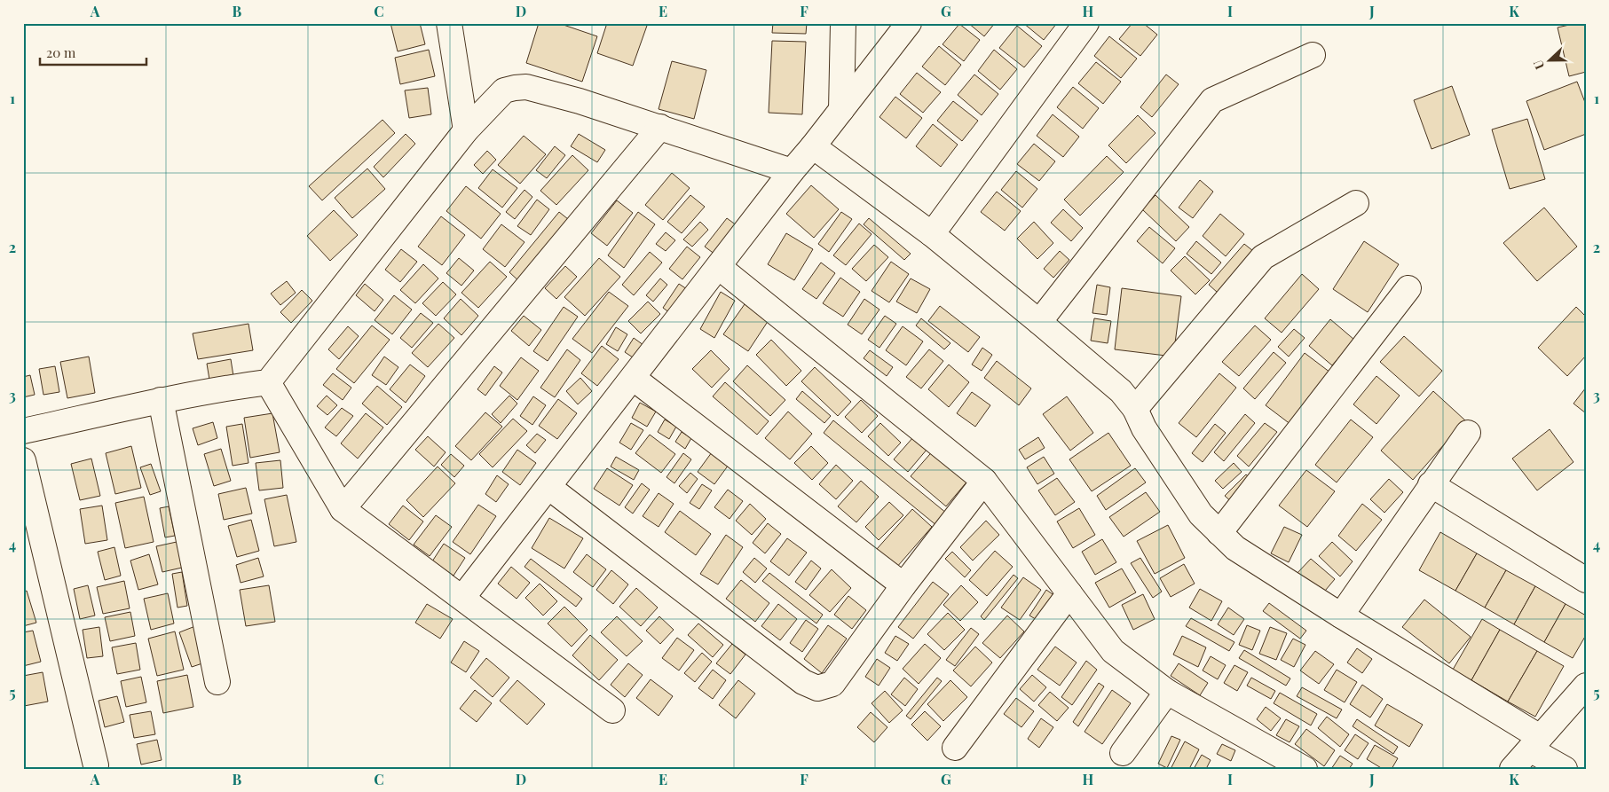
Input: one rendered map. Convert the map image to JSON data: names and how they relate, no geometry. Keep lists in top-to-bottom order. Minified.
{"scale_bar":"20 m","north":"left","grid":{"columns":["A","B","C","D","E","F","G","H","I","J","K"],"rows":["1","2","3","4","5"]}}
